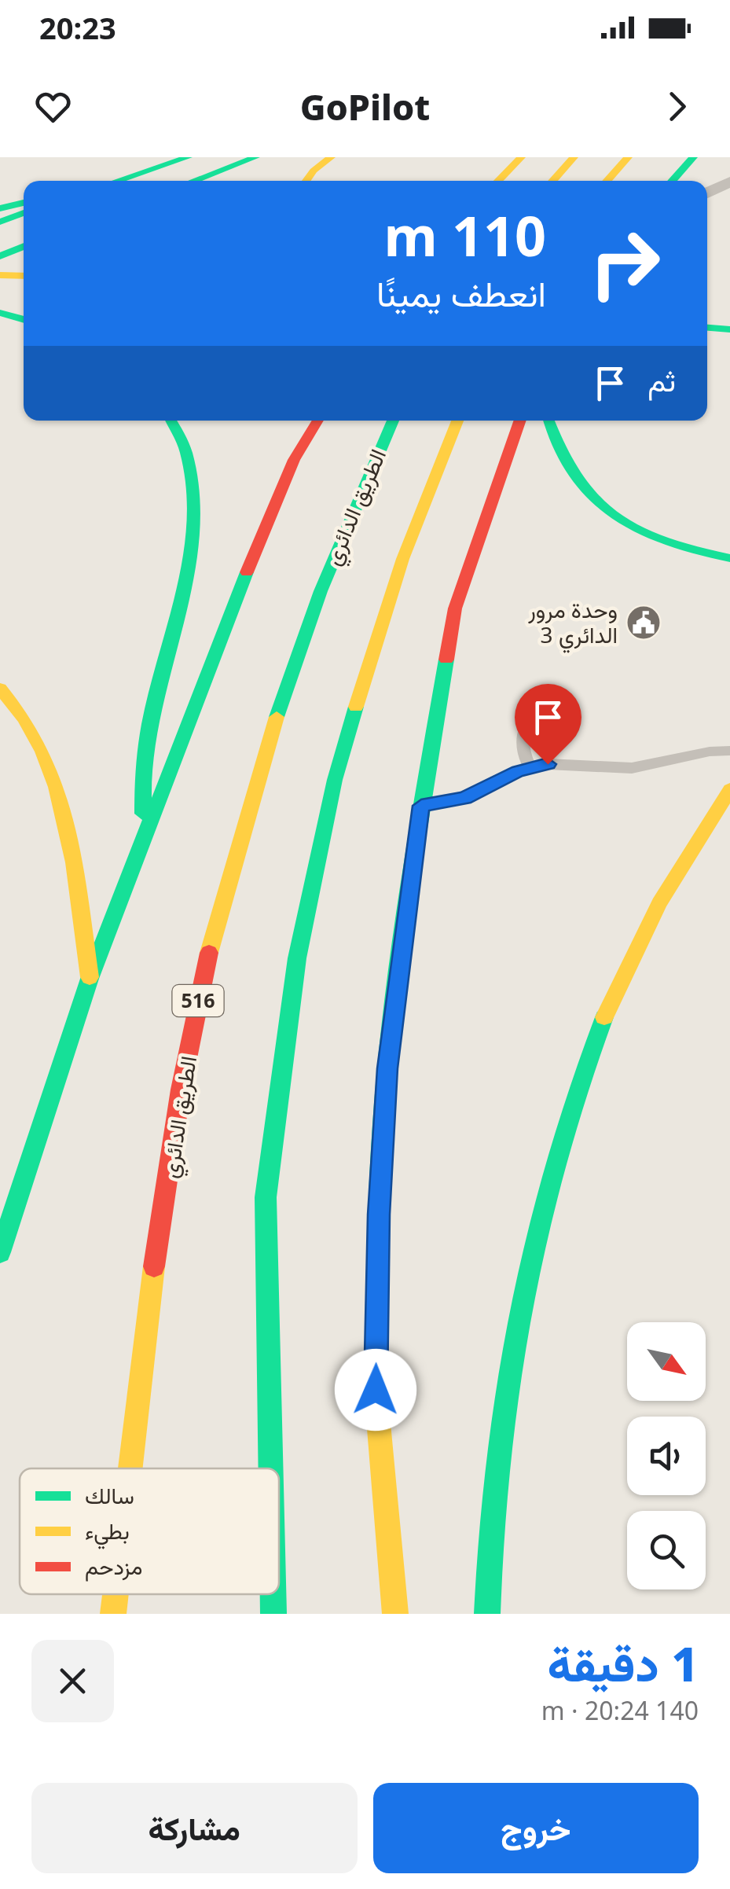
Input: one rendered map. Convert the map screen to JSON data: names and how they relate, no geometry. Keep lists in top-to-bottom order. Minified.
{"streets":{"main road":["الطريق الدائري","516"]},"places":{"public building":["وحدة مرور الدائري 3"]},"legend":["سالك","بطيء","مزدحم"],"north":"bottom right","page":{"status":"20:23","header":"GoPilot","turn":["110 m","انعطف يمينًا"],"then":"ثم","heading":["1 دقيقة","140 m · 20:24"],"buttons":["خروج","مشاركة"]}}
